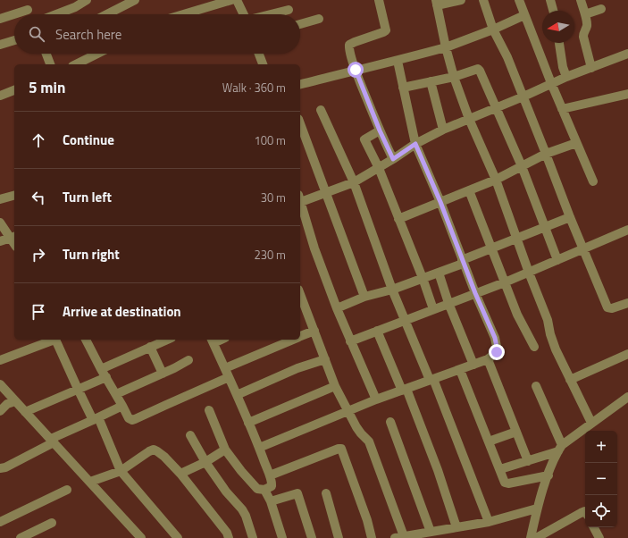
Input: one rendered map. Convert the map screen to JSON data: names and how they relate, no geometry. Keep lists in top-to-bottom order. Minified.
{"north":"left","page":{"search":"Search here","heading":["5 min","Walk · 360 m"],"list":[["Continue","100 m"],["Turn left","30 m"],["Turn right","230 m"],"Arrive at destination"],"map_buttons":["+","−"]}}
